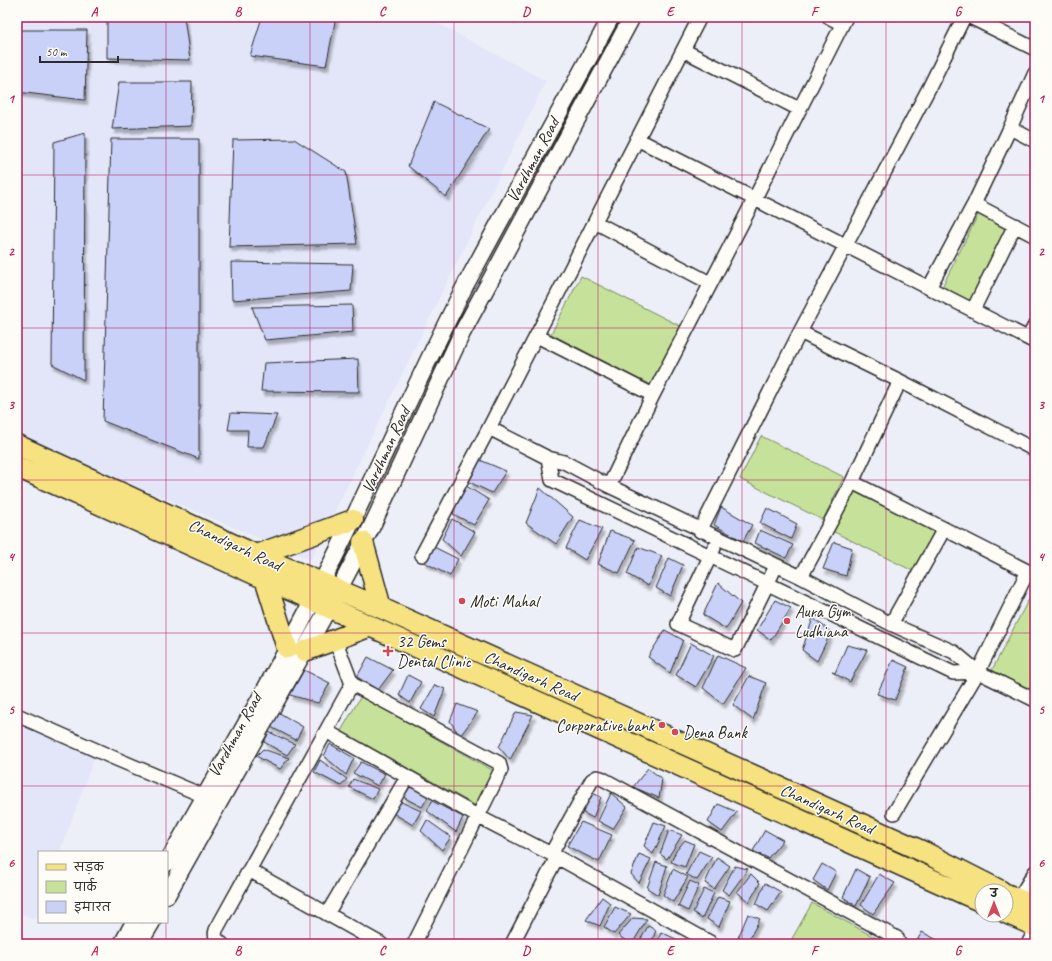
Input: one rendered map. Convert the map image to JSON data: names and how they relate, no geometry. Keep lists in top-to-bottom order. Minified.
{"streets":{"main road":["Chandigarh Road"],"street":["Vardhman Road"]},"crossings":[["Vardhman Road","Chandigarh Road"]],"places":{"other":["Moti Mahal","Aura Gym Ludhiana","Corporative bank","Dena Bank"],"health":["32 Gems Dental Clinic"]},"legend":["सड़क","पार्क","इमारत"],"scale_bar":"50 m","north":"top","grid":{"columns":["A","B","C","D","E","F","G"],"rows":["1","2","3","4","5","6"]}}
